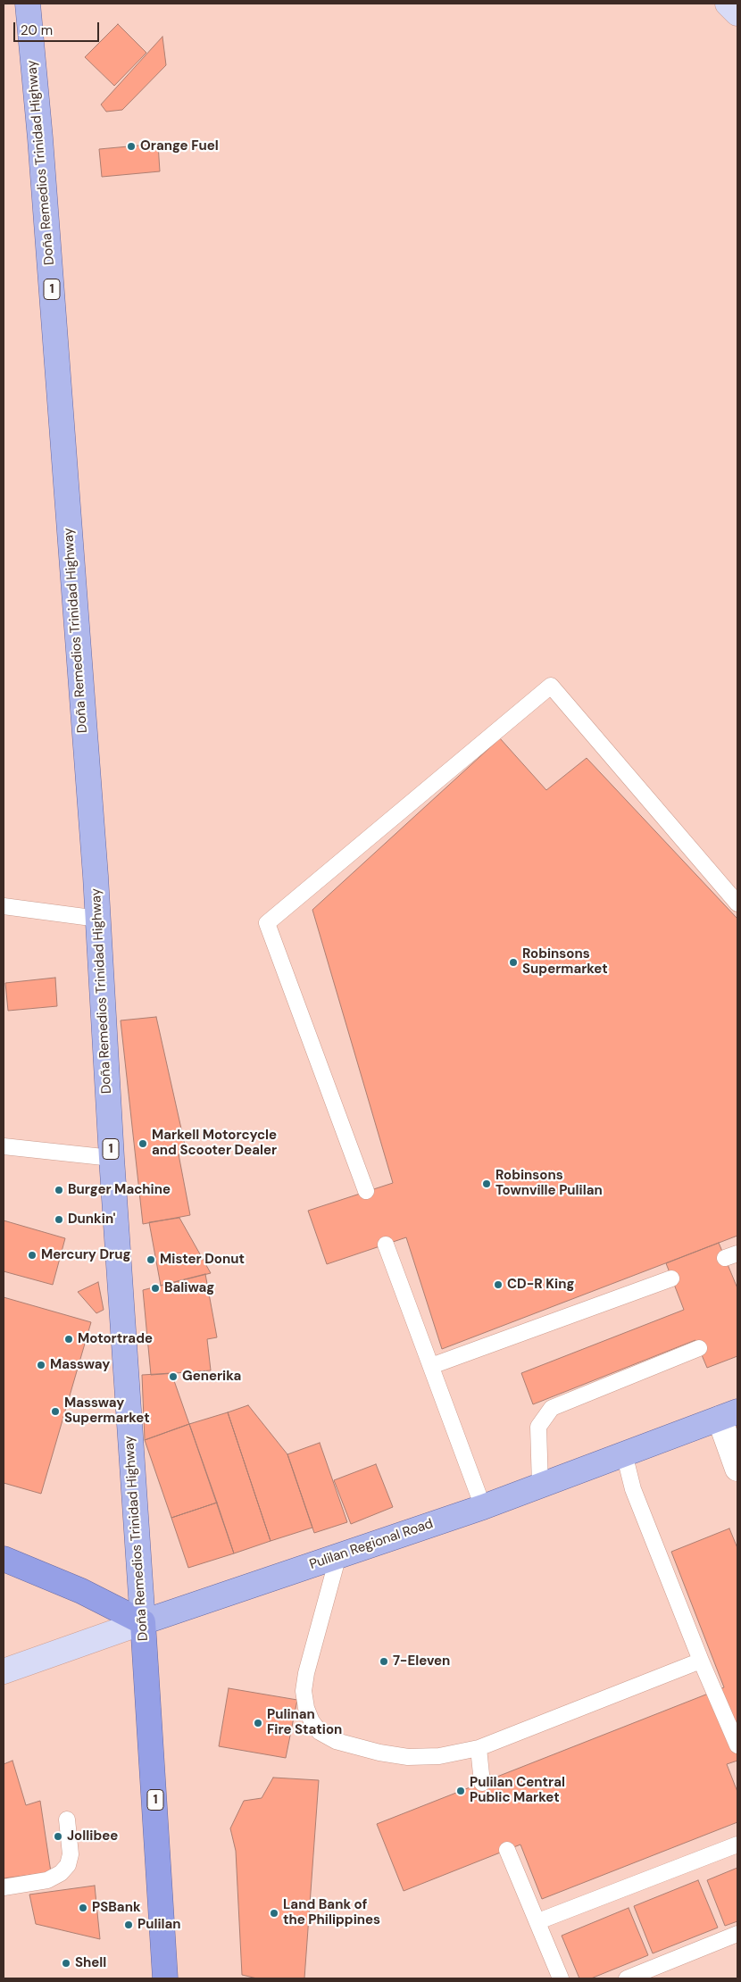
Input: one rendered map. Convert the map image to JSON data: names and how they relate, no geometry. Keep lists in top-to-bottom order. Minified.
{"streets":{"highway":["Doña Remedios Trinidad Highway","1"],"main road":["Pulilan Regional Road"]},"crossings":[["Doña Remedios Trinidad Highway","Pulilan Regional Road"]],"places":["Orange Fuel","Robinsons Supermarket","Markell Motorcycle and Scooter Dealer","Robinsons Townville Pulilan","Burger Machine","Dunkin'","Mercury Drug","Mister Donut","CD-R King","Baliwag","Motortrade","Massway","Generika","Massway Supermarket","7-Eleven","Pulinan Fire Station","Pulilan Central Public Market","Jollibee","PSBank","Land Bank of the Philippines","Pulilan","Shell"],"scale_bar":"20 m"}
